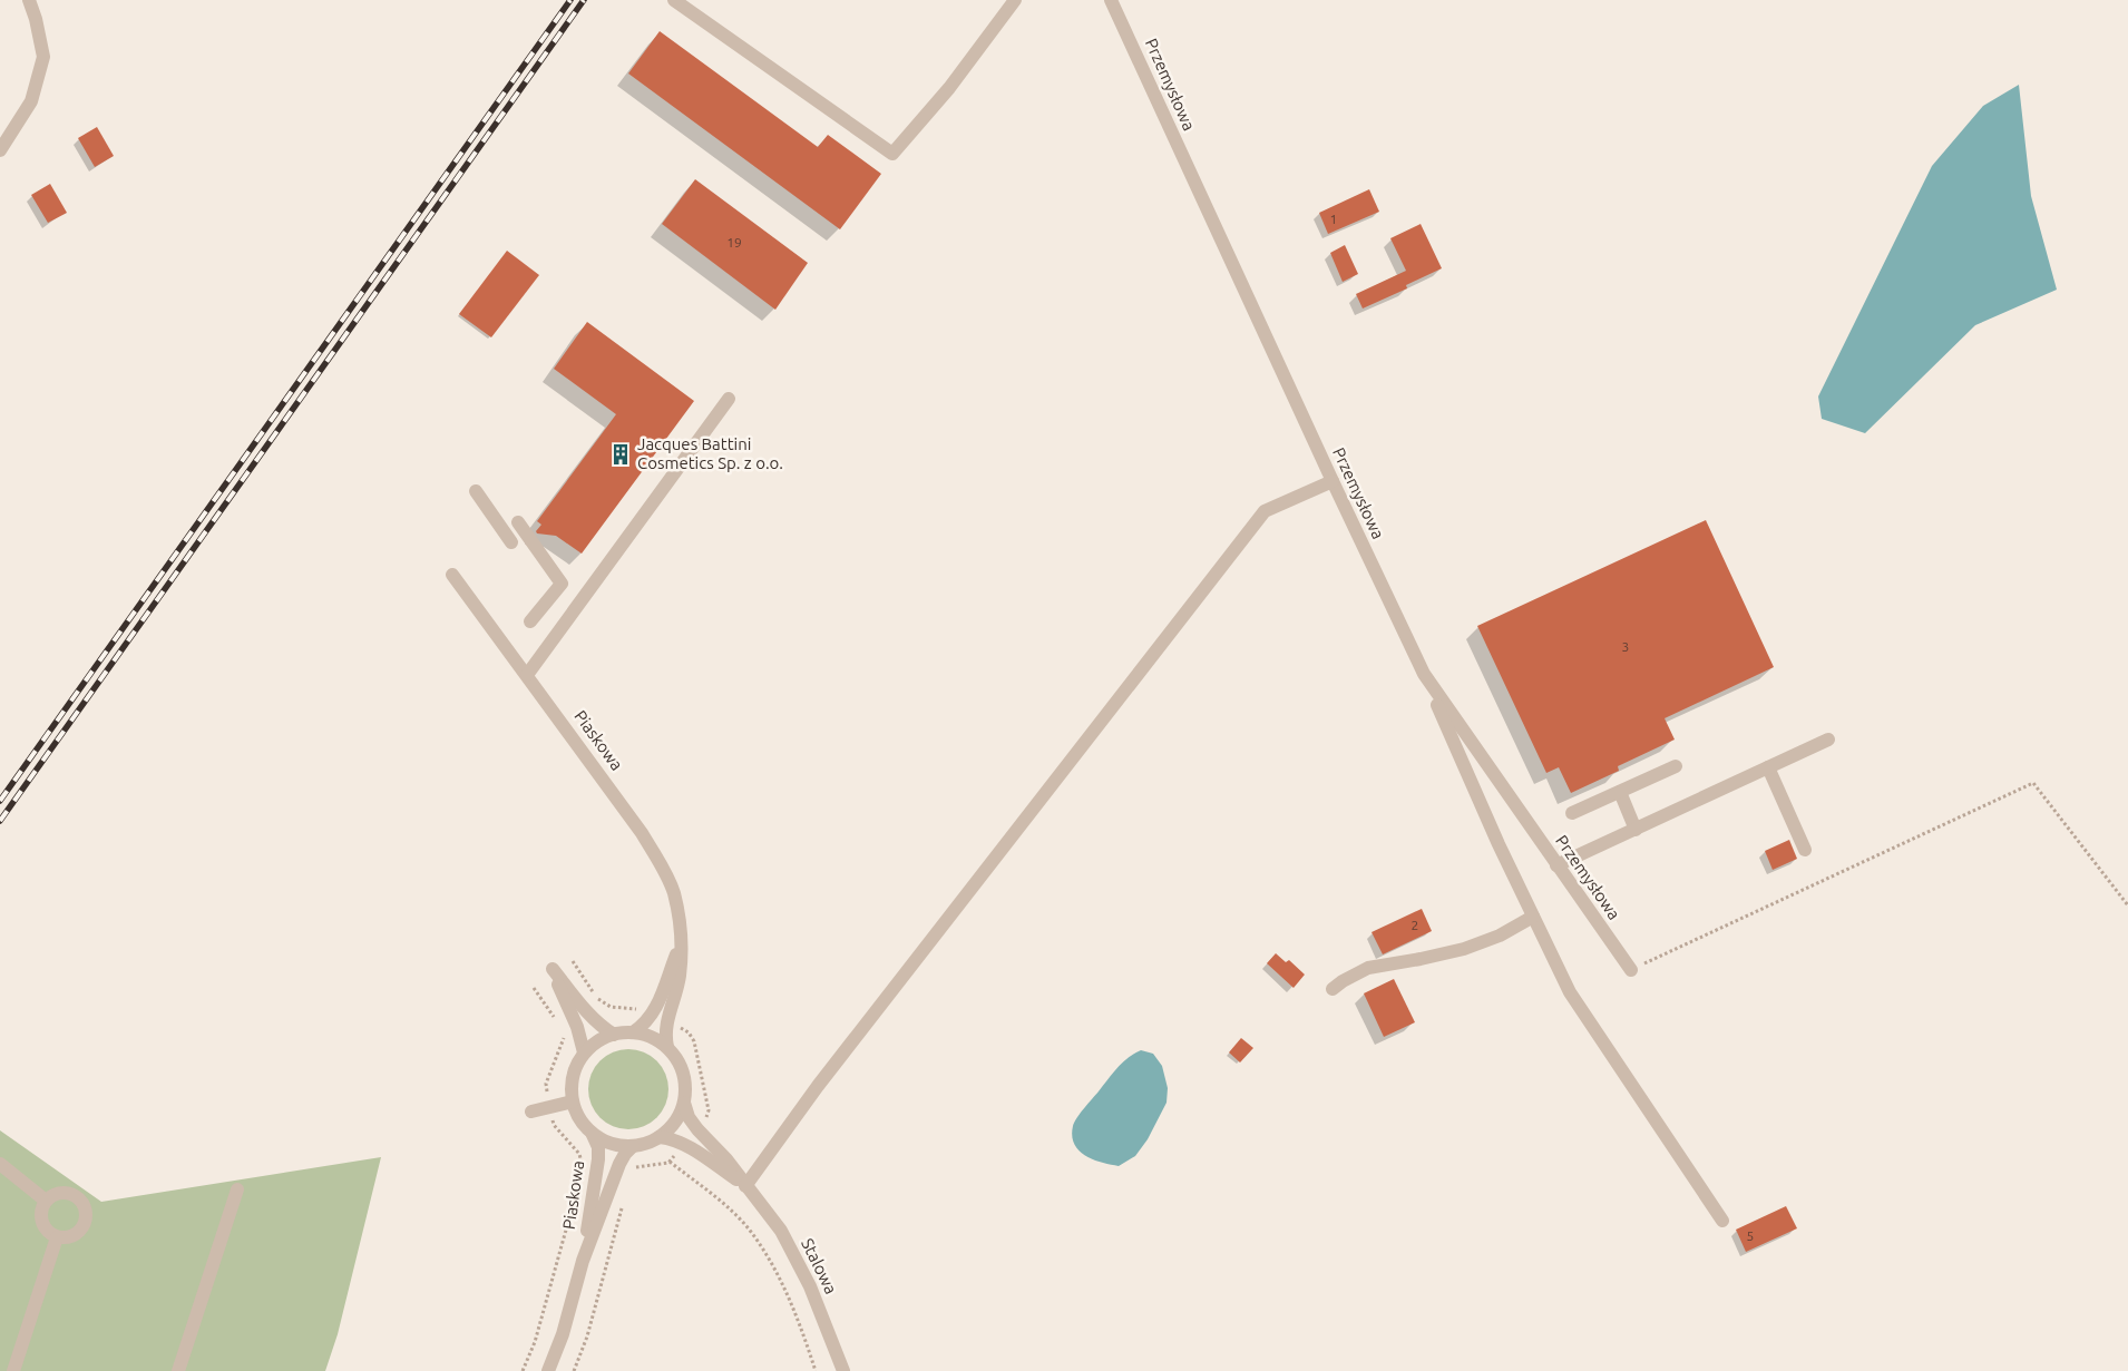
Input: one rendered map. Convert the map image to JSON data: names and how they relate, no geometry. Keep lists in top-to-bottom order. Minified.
{"streets":{"street":["Przemysłowa","Piaskowa","Stalowa"]},"crossings":[["Piaskowa","Stalowa"]],"places":{"building":["Jacques Battini Cosmetics Sp. z o.o."]},"house_numbers":["1","19","3","2","5"]}
